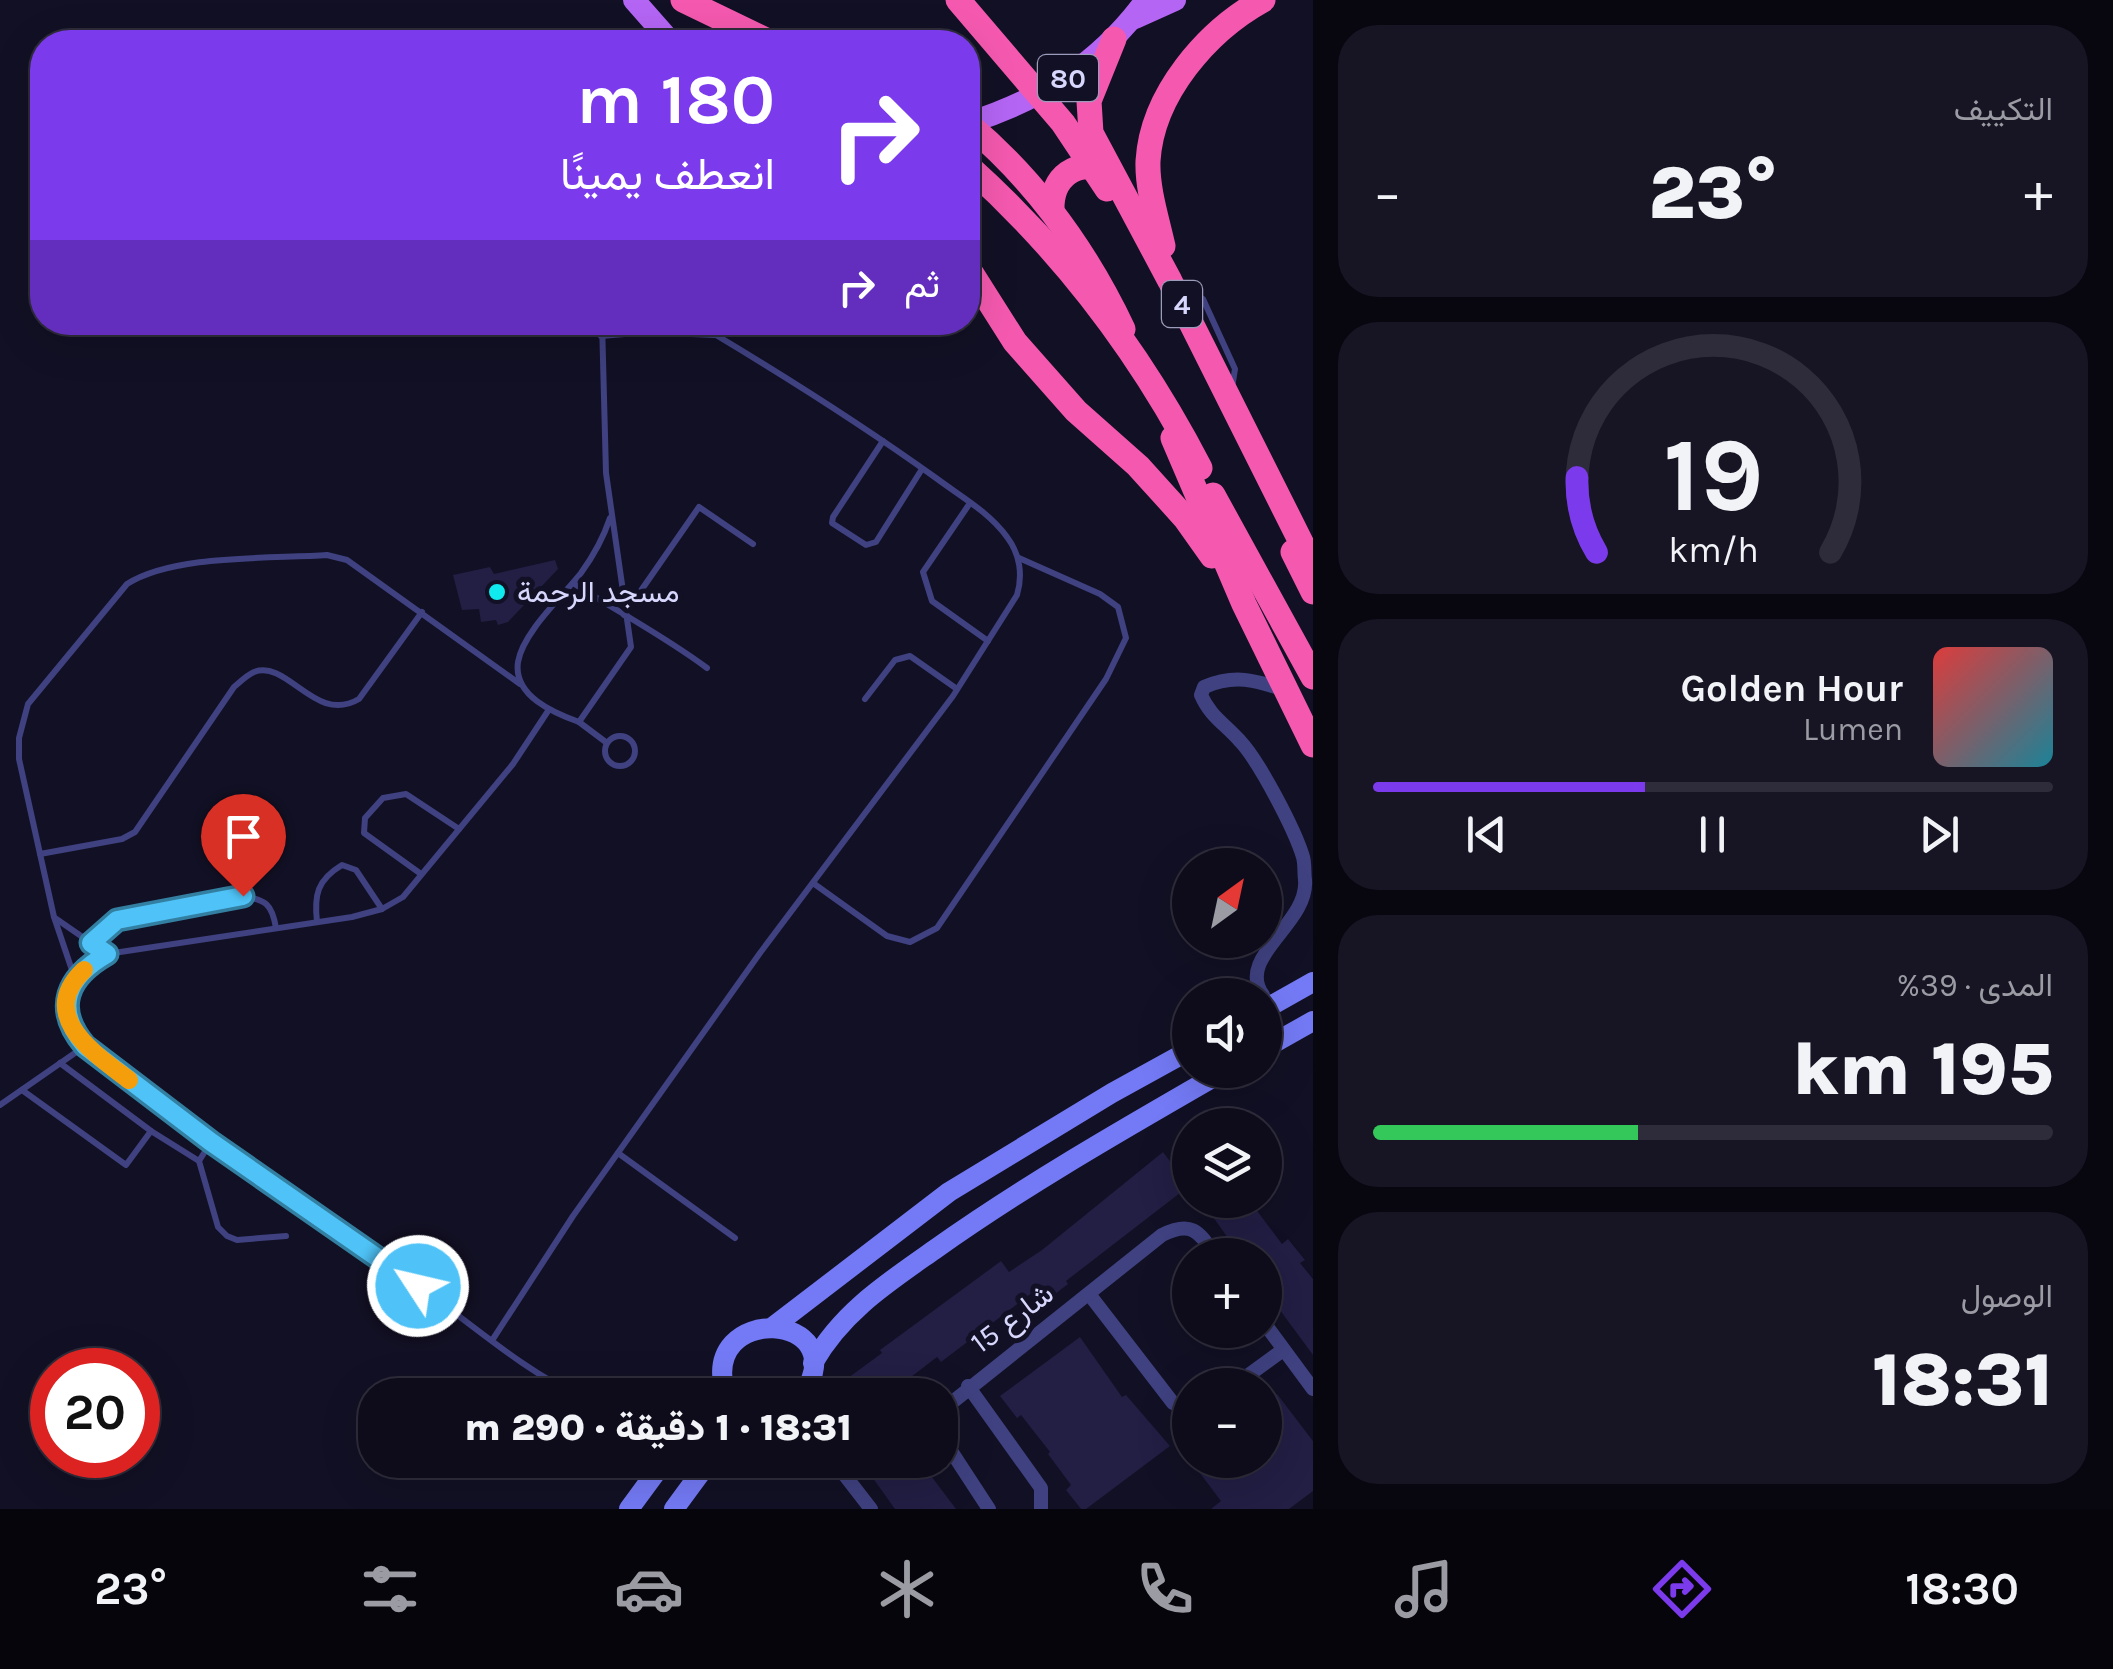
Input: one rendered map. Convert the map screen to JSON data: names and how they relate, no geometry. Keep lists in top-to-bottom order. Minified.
{"streets":{"highway":["4"],"main road":["80"],"street":["شارع 15"]},"crossings":[["80","4"]],"places":["مسجد الرحمة"],"north":"top right","page":{"tile":["التكييف",["المدى · 39%","195 km"],["الوصول","18:31"]],"turn":["180 m","انعطف يمينًا"],"heat":["−","23°","+"],"then":"ثم","song":["Golden Hour","Lumen"],"map_buttons":["+","−"],"limit":"20","trip":"18:31 · 1 دقيقة · 290 m","tabs":["18:30","23°"],"gauge":["19","km/h"]}}
